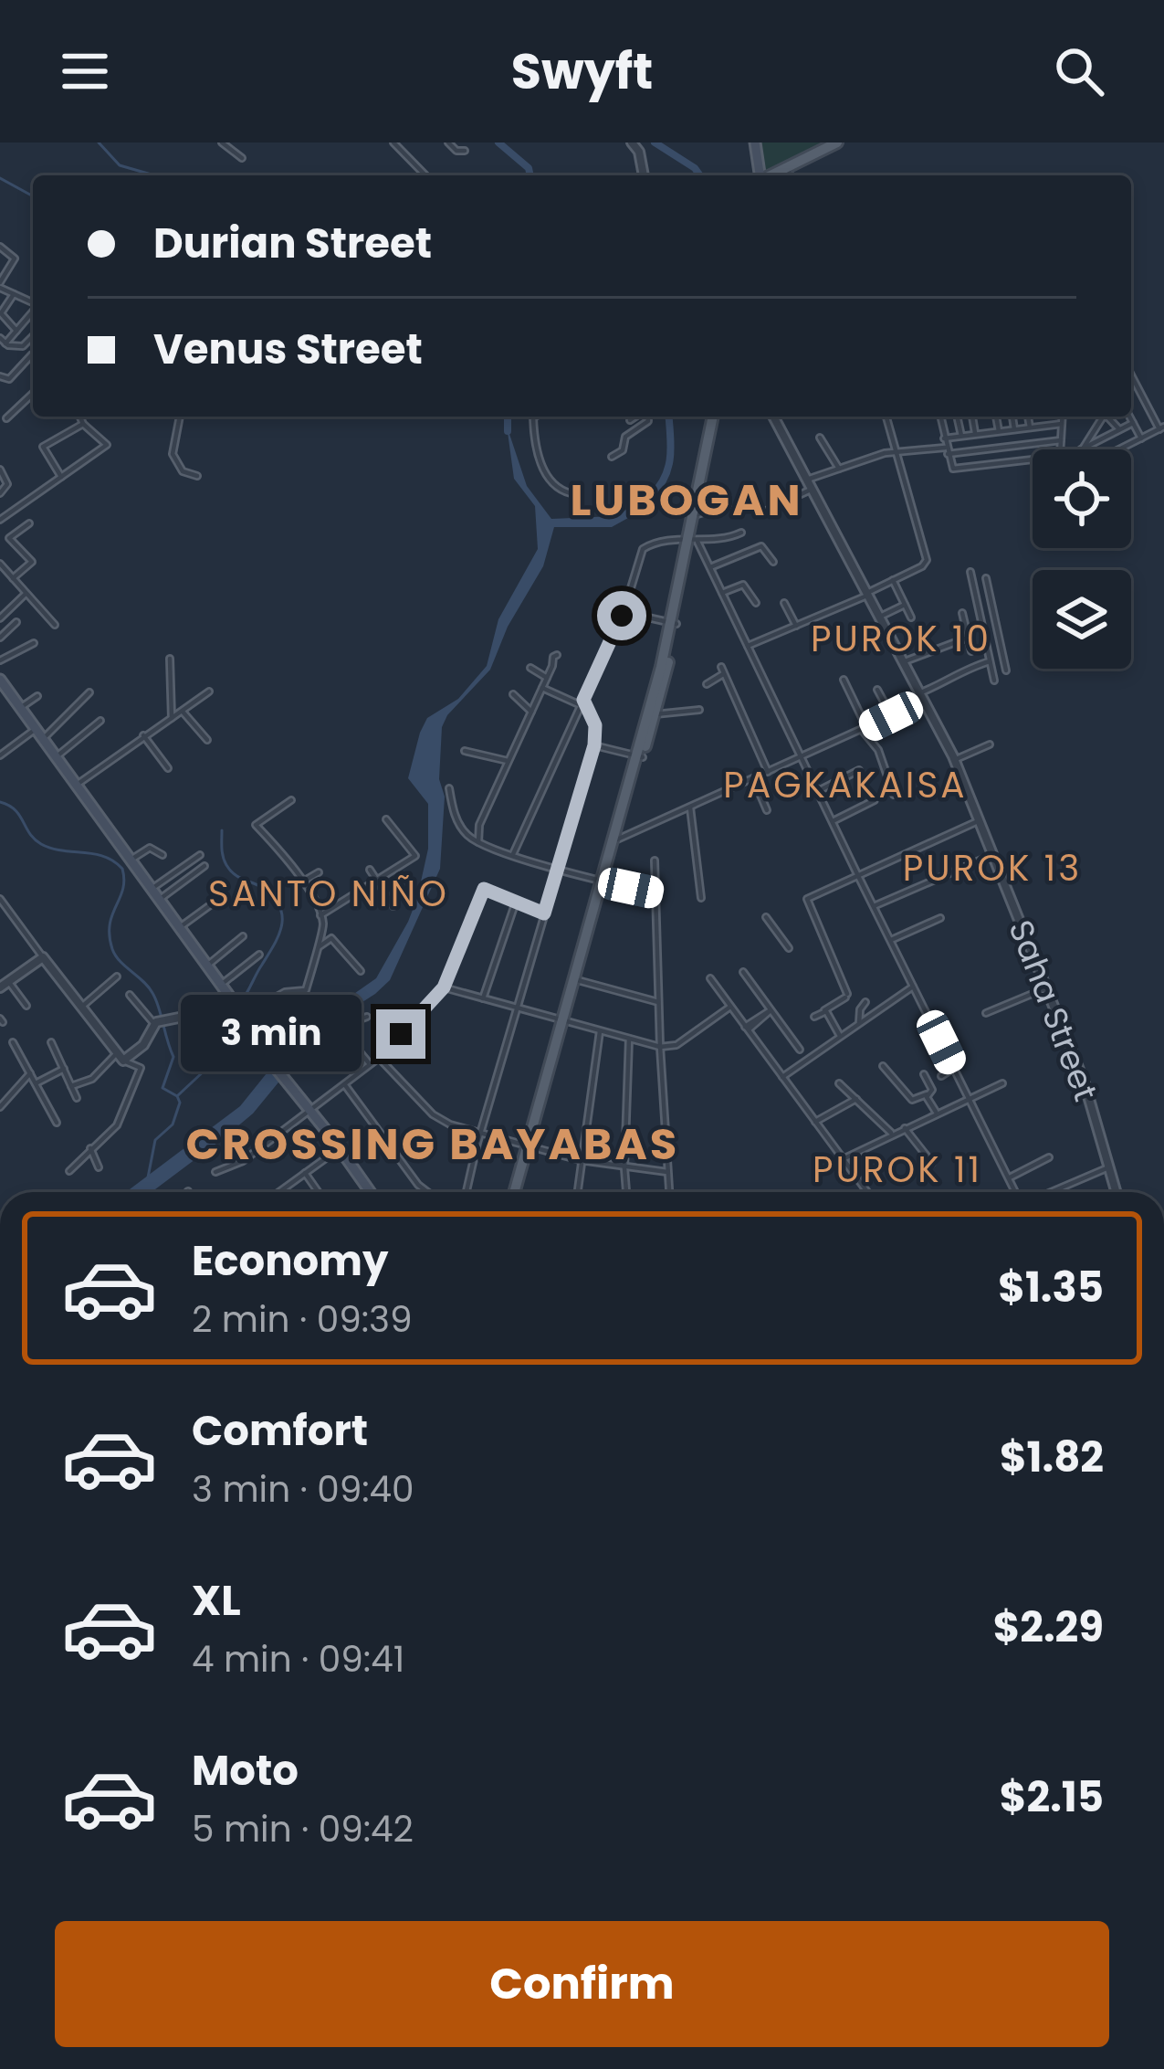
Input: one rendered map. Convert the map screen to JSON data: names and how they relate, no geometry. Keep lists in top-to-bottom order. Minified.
{"streets":{"street":["Saha Street"]},"districts":["LUBOGAN","PUROK 10","PAGKAKAISA","PUROK 13","SANTO NIÑO","CROSSING BAYABAS","PUROK 11"],"page":{"header":"Swyft","banner":["Durian Street","Venus Street"],"bubble":"3 min","list":[{"name":"Economy","note":"2 min · 09:39","value":"$1.35"},{"name":"Comfort","note":"3 min · 09:40","value":"$1.82"},{"name":"XL","note":"4 min · 09:41","value":"$2.29"},{"name":"Moto","note":"5 min · 09:42","value":"$2.15"}],"buttons":"Confirm"}}
